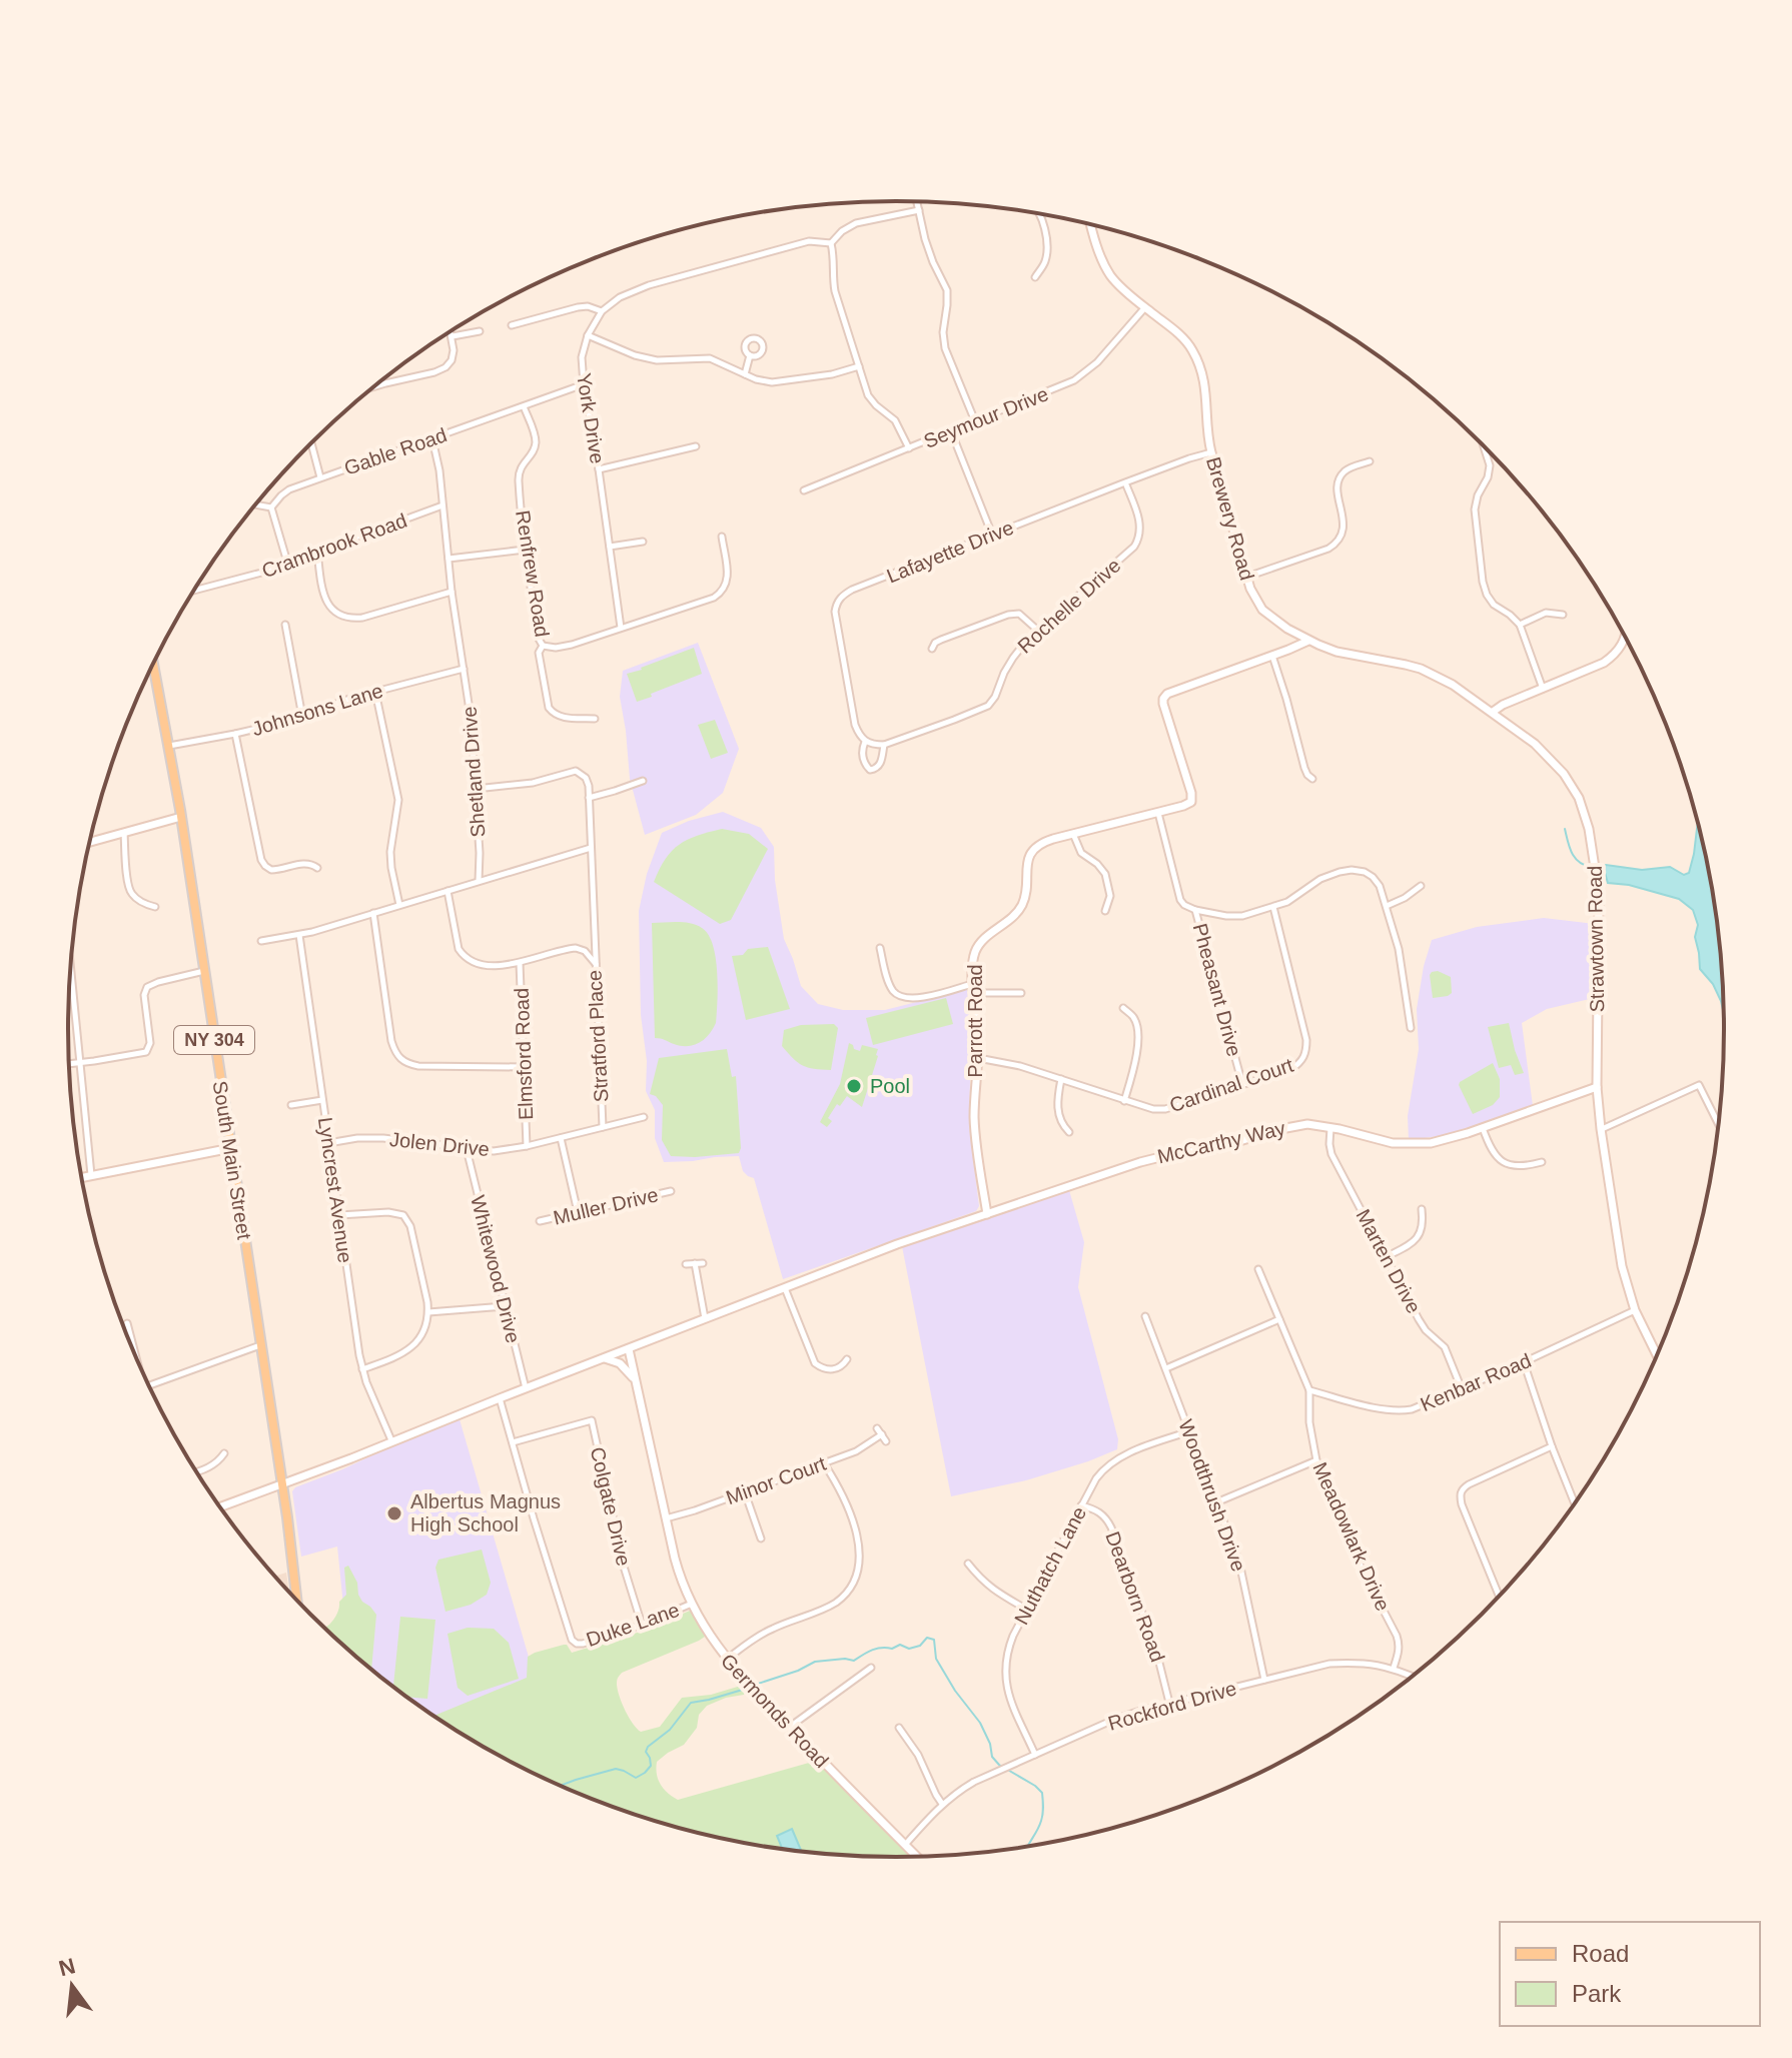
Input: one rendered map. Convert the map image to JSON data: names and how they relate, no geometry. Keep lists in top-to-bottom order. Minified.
{"streets":{"main road":["NY 304","South Main Street"],"street":["Seymour Drive","York Drive","Gable Road","Brewery Road","Crambrook Road","Lafayette Drive","Renfrew Road","Rochelle Drive","Johnsons Lane","Shetland Drive","Strawtown Road","Pheasant Drive","Parrott Road","Stratford Place","Elmsford Road","Cardinal Court","McCarthy Way","Jolen Drive","Lyncrest Avenue","Muller Drive","Marten Drive","Whitewood Drive","Kenbar Road","Minor Court","Woodthrush Drive","Colgate Drive","Meadowlark Drive","Nuthatch Lane","Dearborn Road","Duke Lane","Rockford Drive","Germonds Road"]},"crossings":[["Seymour Drive","Brewery Road"],["York Drive","Gable Road"],["York Drive","Renfrew Road"],["Gable Road","Renfrew Road"],["Gable Road","Shetland Drive"],["Brewery Road","Lafayette Drive"],["Brewery Road","Strawtown Road"],["Brewery Road","Parrott Road"],["Crambrook Road","Shetland Drive"],["Lafayette Drive","Rochelle Drive"],["Johnsons Lane","Shetland Drive"],["Johnsons Lane","South Main Street"],["Strawtown Road","McCarthy Way"],["Strawtown Road","Kenbar Road"],["Pheasant Drive","Parrott Road"],["Pheasant Drive","Cardinal Court"],["Parrott Road","Cardinal Court"],["Parrott Road","McCarthy Way"],["Stratford Place","Elmsford Road"],["Stratford Place","Jolen Drive"],["NY 304","South Main Street"],["Elmsford Road","Jolen Drive"],["McCarthy Way","Marten Drive"],["Jolen Drive","Lyncrest Avenue"],["Jolen Drive","Whitewood Drive"],["Marten Drive","Kenbar Road"],["Kenbar Road","Meadowlark Drive"],["Minor Court","Germonds Road"],["Woodthrush Drive","Nuthatch Lane"],["Woodthrush Drive","Rockford Drive"],["Colgate Drive","Duke Lane"],["Meadowlark Drive","Rockford Drive"],["Nuthatch Lane","Dearborn Road"],["Nuthatch Lane","Rockford Drive"],["Dearborn Road","Rockford Drive"],["Duke Lane","Germonds Road"],["Rockford Drive","Germonds Road"]],"places":["Pool","Albertus Magnus High School"],"legend":["Road","Park"],"north":"top"}
